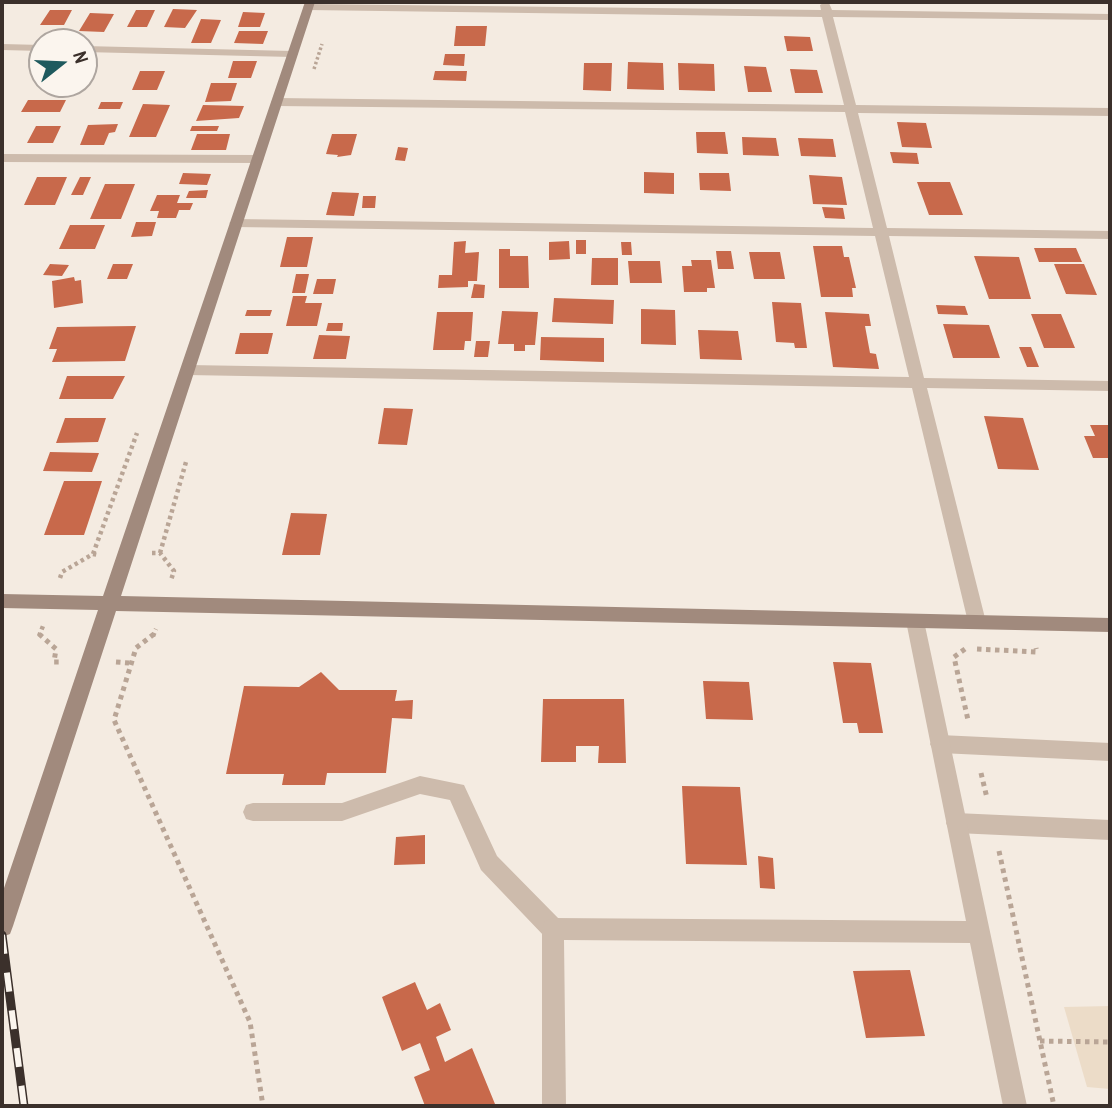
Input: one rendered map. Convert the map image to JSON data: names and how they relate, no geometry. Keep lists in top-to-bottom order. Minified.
{"north":"right"}
